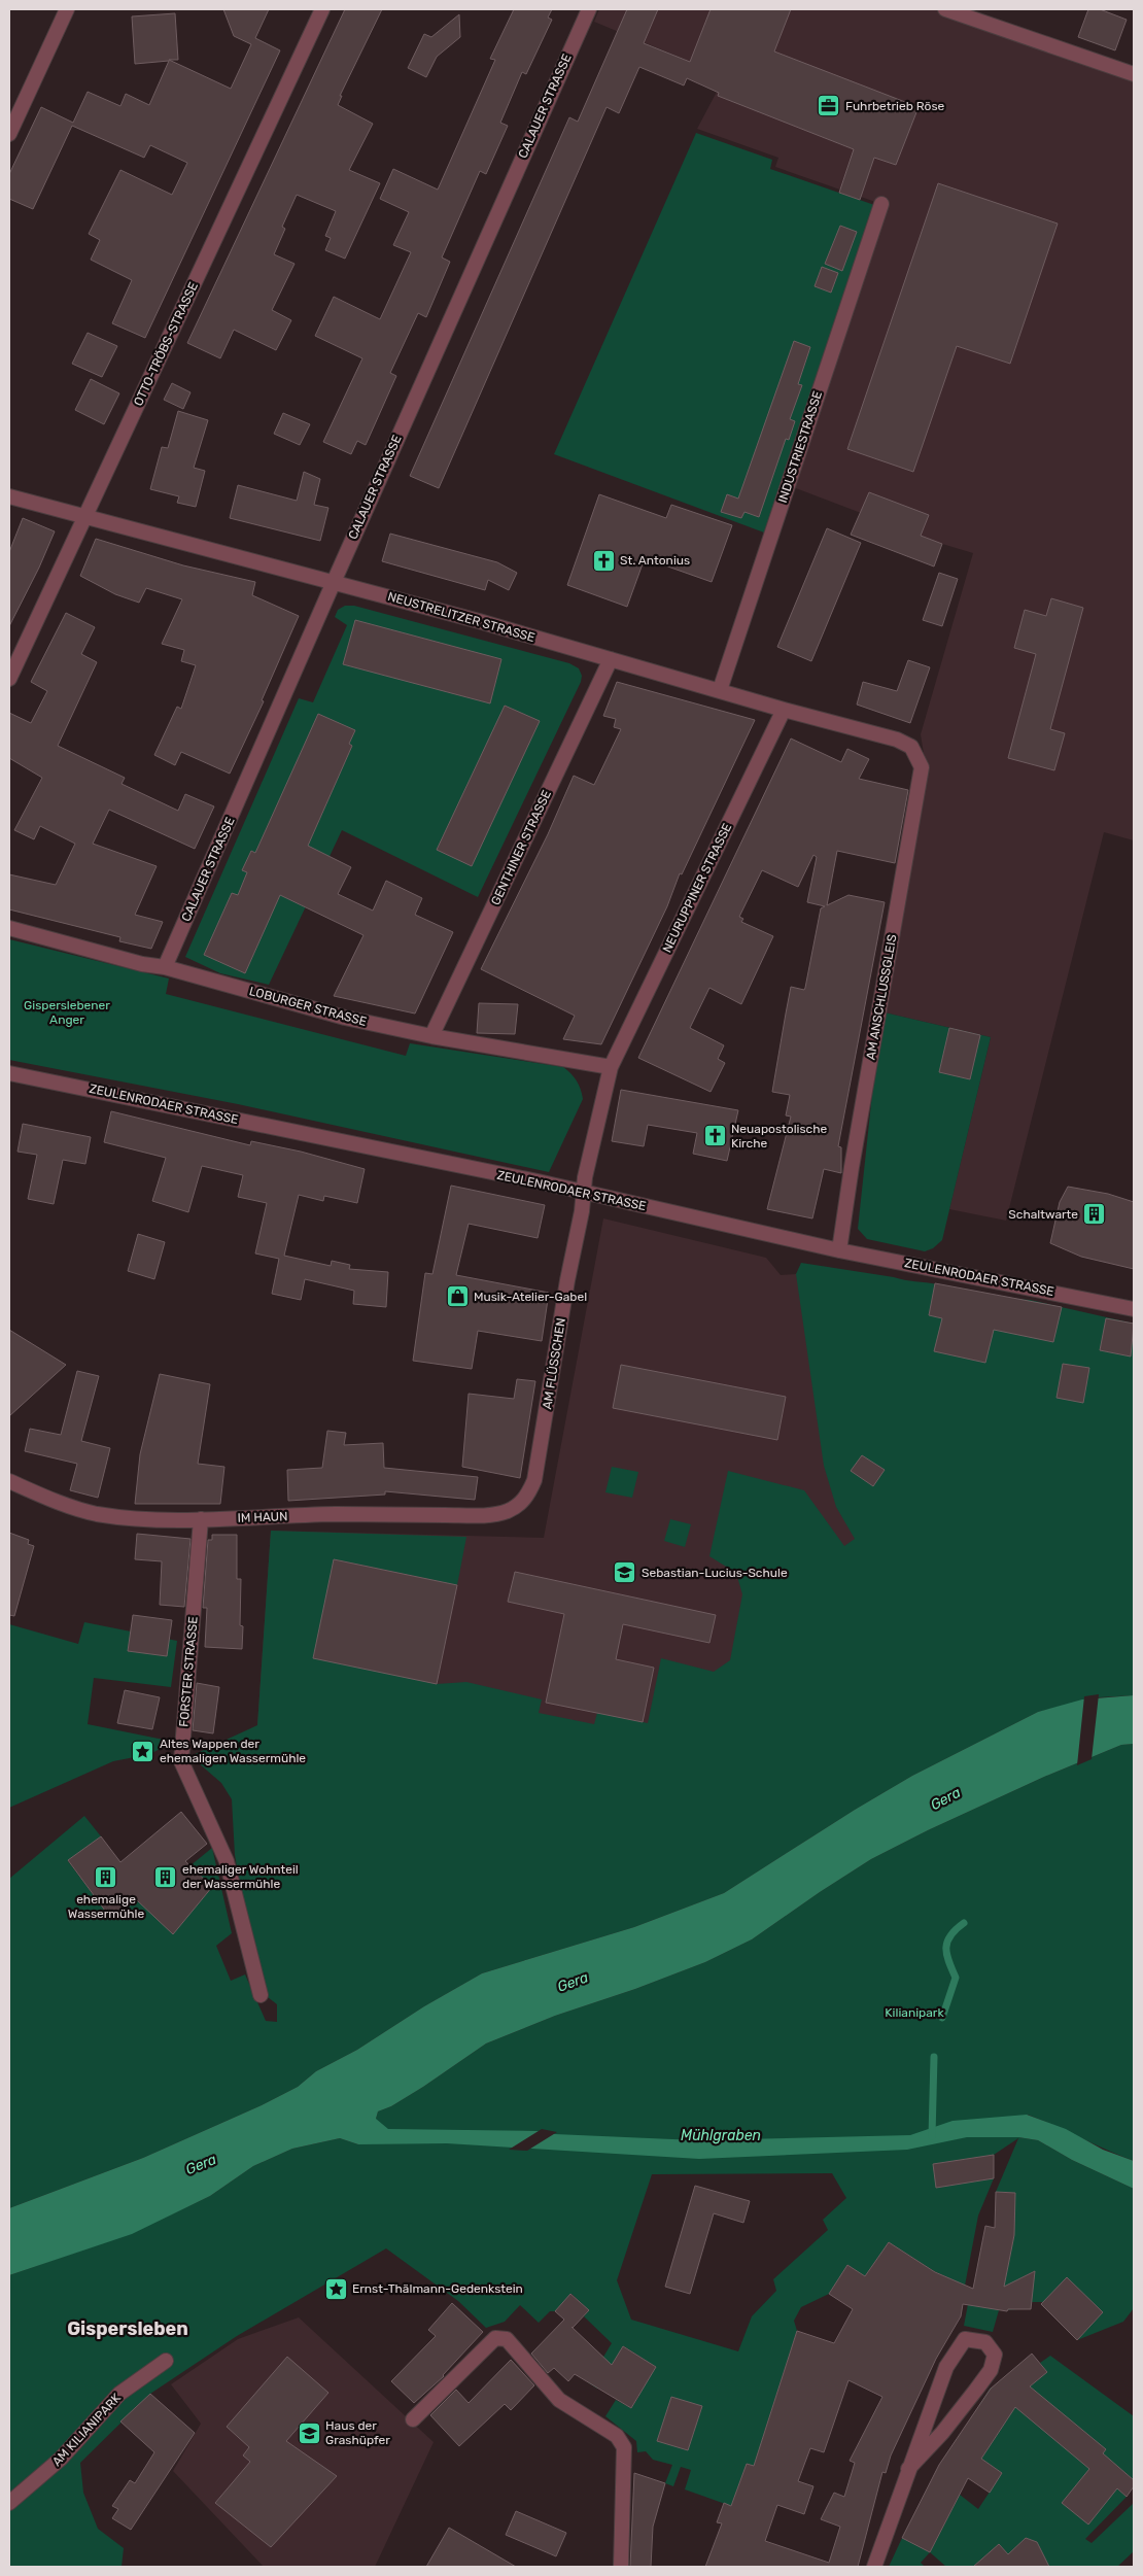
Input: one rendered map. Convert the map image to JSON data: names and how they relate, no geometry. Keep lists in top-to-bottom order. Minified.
{"streets":{"street":["CALAUER STRASSE","OTTO-TRÖBS-STRASSE","INDUSTRIESTRASSE","NEUSTRELITZER STRASSE","GENTHINER STRASSE","NEURUPPINER STRASSE","AM ANSCHLUSSGLEIS","LOBURGER STRASSE","ZEULENRODAER STRASSE","AM FLÜSSCHEN","IM HAUN","FORSTER STRASSE","AM KILIANIPARK"]},"crossings":[["CALAUER STRASSE","NEUSTRELITZER STRASSE"],["CALAUER STRASSE","LOBURGER STRASSE"],["OTTO-TRÖBS-STRASSE","NEUSTRELITZER STRASSE"],["INDUSTRIESTRASSE","NEUSTRELITZER STRASSE"],["NEUSTRELITZER STRASSE","GENTHINER STRASSE"],["NEUSTRELITZER STRASSE","NEURUPPINER STRASSE"],["NEUSTRELITZER STRASSE","AM ANSCHLUSSGLEIS"],["GENTHINER STRASSE","LOBURGER STRASSE"],["NEURUPPINER STRASSE","LOBURGER STRASSE"],["NEURUPPINER STRASSE","AM FLÜSSCHEN"],["AM ANSCHLUSSGLEIS","ZEULENRODAER STRASSE"],["LOBURGER STRASSE","AM FLÜSSCHEN"],["ZEULENRODAER STRASSE","AM FLÜSSCHEN"],["AM FLÜSSCHEN","IM HAUN"],["IM HAUN","FORSTER STRASSE"]],"districts":["Gispersleben"],"water":["Gera","Mühlgraben"],"parks":["Gisperslebener Anger","Kilianipark"],"places":{"office":["Fuhrbetrieb Röse"],"church":["St. Antonius","Neuapostolische Kirche"],"building":["Schaltwarte","ehemaliger Wohnteil der Wassermühle","ehemalige Wassermühle"],"shop":["Musik-Atelier-Gabel"],"school or university":["Sebastian-Lucius-Schule","Haus der Grashüpfer"],"place":["Altes Wappen der ehemaligen Wassermühle","Ernst-Thälmann-Gedenkstein"]}}
